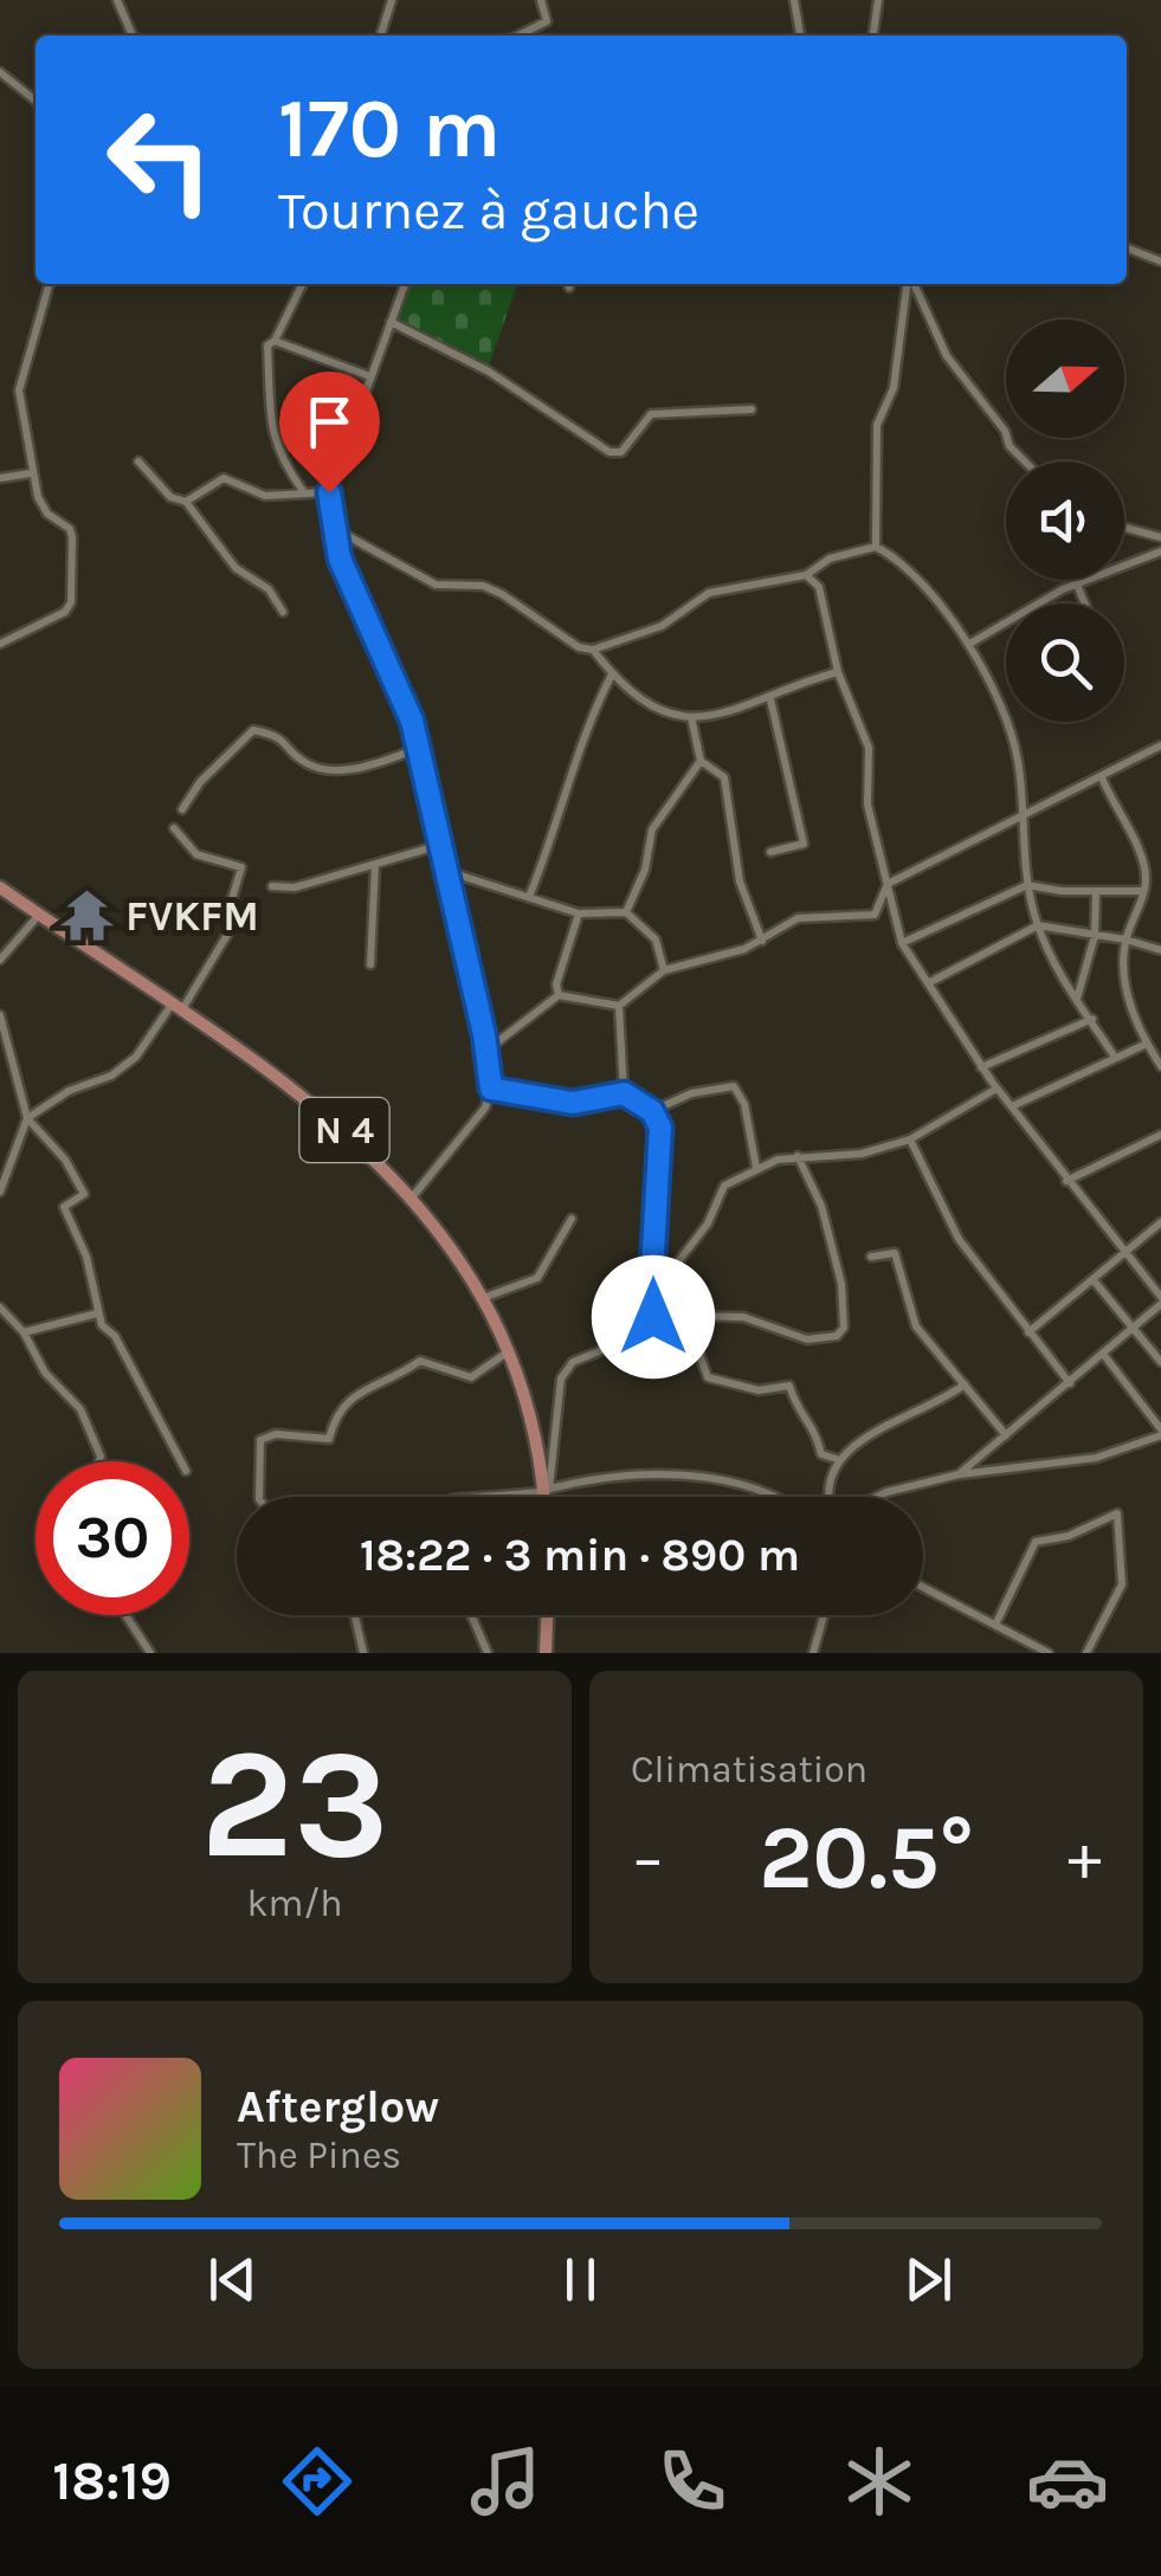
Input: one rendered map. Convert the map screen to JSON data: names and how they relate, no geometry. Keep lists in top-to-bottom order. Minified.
{"streets":{"main road":["N 4"]},"places":{"temple":["FVKFM"]},"north":"right","page":{"turn":["170 m","Tournez à gauche"],"limit":"30","trip":"18:22 · 3 min · 890 m","tile":[["23","km/h"],"Climatisation"],"heat":["−","20.5°","+"],"song":["Afterglow","The Pines"],"tabs":"18:19"}}
